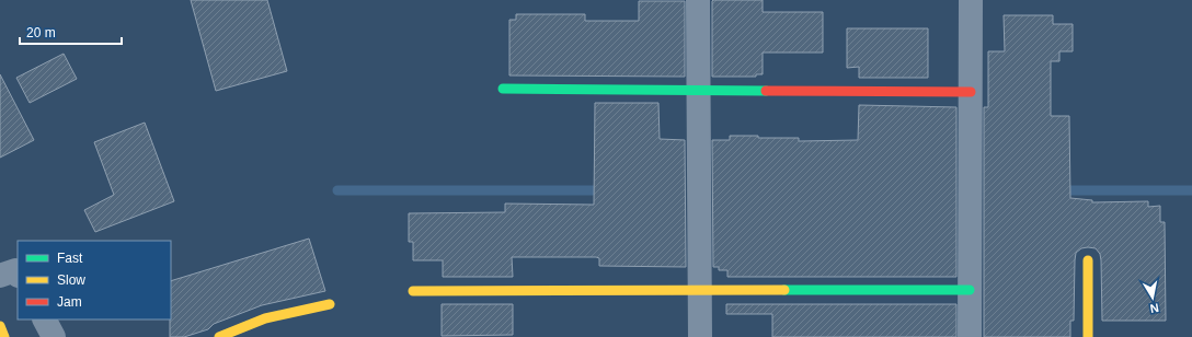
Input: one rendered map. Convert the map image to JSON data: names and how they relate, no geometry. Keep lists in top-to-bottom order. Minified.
{"legend":["Fast","Slow","Jam"],"scale_bar":"20 m","north":"bottom"}
